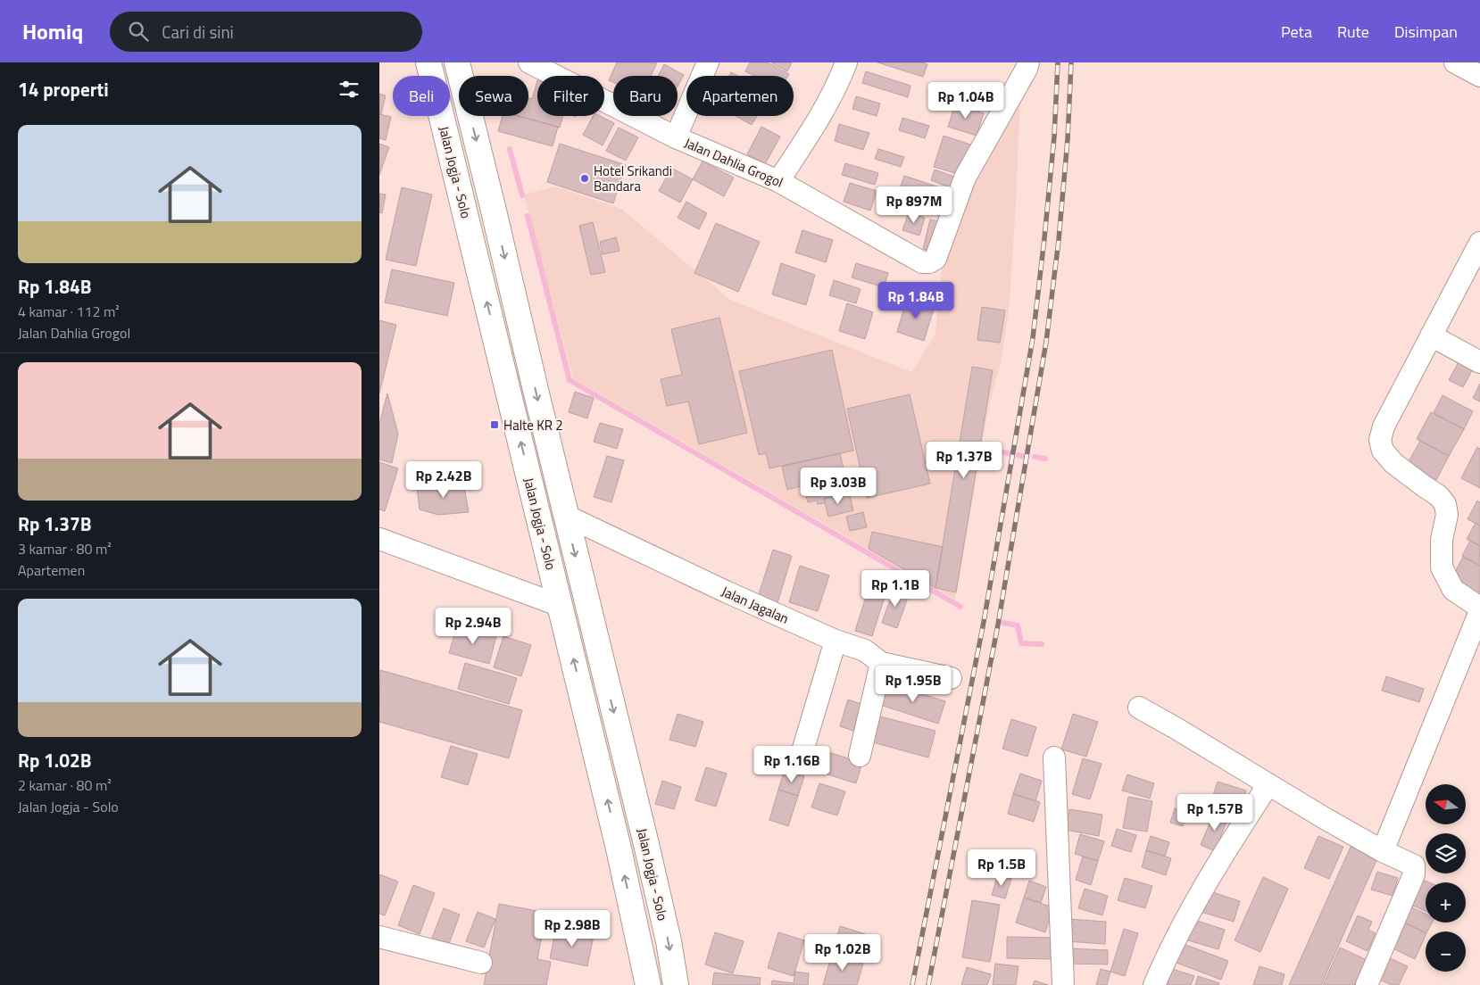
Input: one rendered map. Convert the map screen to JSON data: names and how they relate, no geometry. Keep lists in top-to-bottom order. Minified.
{"streets":{"highway":["Jalan Jogja - Solo"],"street":["Jalan Dahlia Grogol","Jalan Jagalan"]},"crossings":[["Jalan Jogja - Solo","Jalan Jagalan"]],"places":{"other":["Hotel Srikandi Bandara"],"transit":["Halte KR 2"]},"north":"left","page":{"header":"Homiq","search":"Cari di sini","nav":["Peta","Rute","Disimpan"],"heading":"14 properti","chip":["Beli","Sewa","Filter","Baru","Apartemen"],"price":["Rp 1.04B","Rp 897M","Rp 1.84B","Rp 1.37B","Rp 2.42B","Rp 3.03B","Rp 1.1B","Rp 2.94B","Rp 1.95B","Rp 1.16B","Rp 1.57B","Rp 1.5B","Rp 2.98B","Rp 1.02B"],"list":[{"name":"Rp 1.84B","note":"4 kamar · 112 m² · Jalan Dahlia Grogol"},{"name":"Rp 1.37B","note":"3 kamar · 80 m² · Apartemen"},{"name":"Rp 1.02B","note":"2 kamar · 80 m² · Jalan Jogja - Solo"}],"map_buttons":["+","−"]}}
